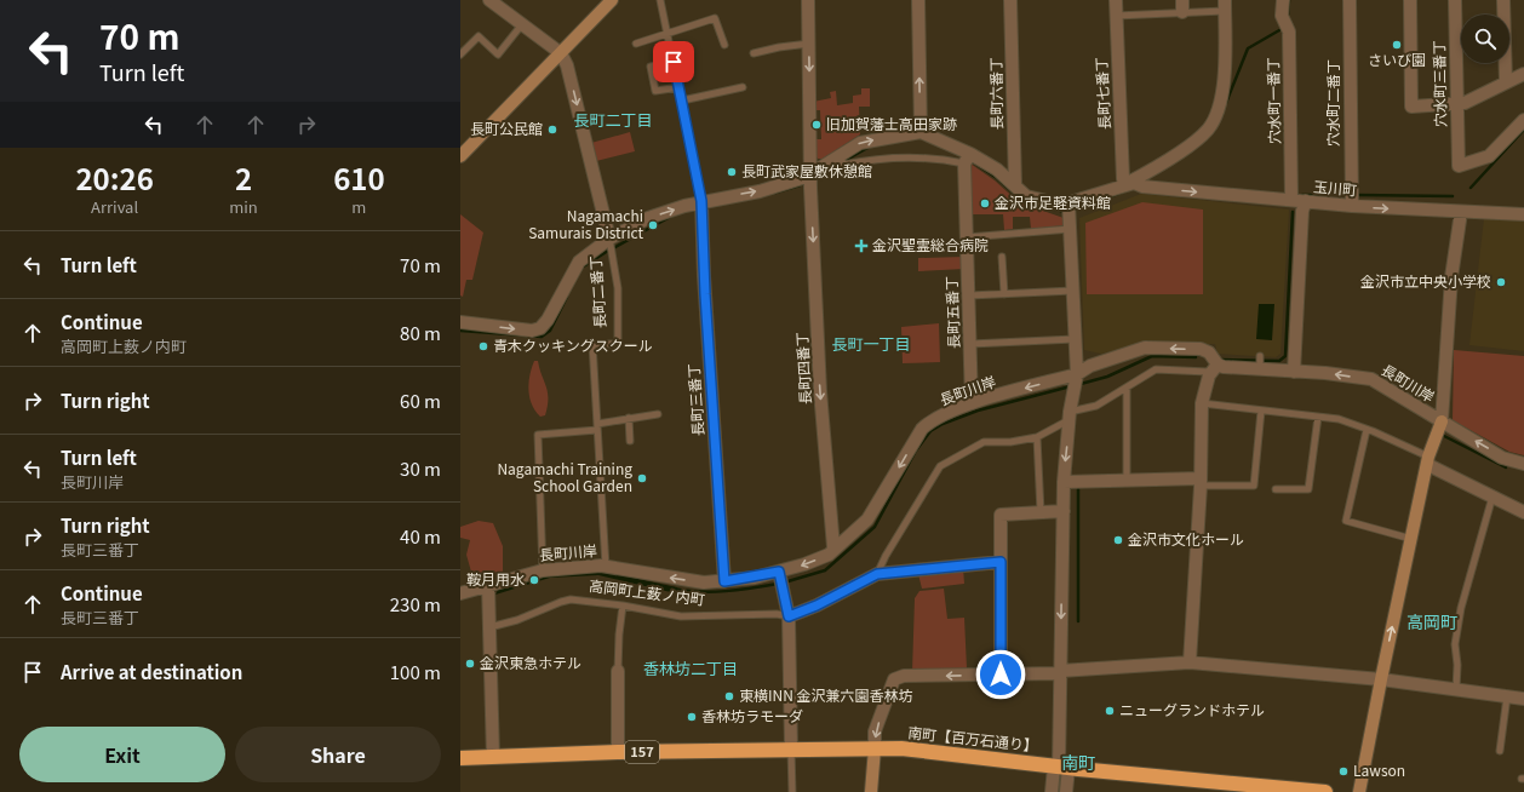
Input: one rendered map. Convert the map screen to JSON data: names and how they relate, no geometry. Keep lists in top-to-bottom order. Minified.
{"streets":{"highway":["南町【百万石通り】","157"],"street":["穴水町三番丁","長町六番丁","長町七番丁","穴水町一番丁","穴水町二番丁","玉川町","長町二番丁","長町五番丁","長町四番丁","長町川岸","長町三番丁","高岡町上薮ノ内町"]},"crossings":[["長町七番丁","玉川町"],["穴水町一番丁","玉川町"],["穴水町二番丁","玉川町"],["長町二番丁","長町川岸"],["長町五番丁","長町川岸"],["長町四番丁","長町川岸"],["長町川岸","長町三番丁"],["南町【百万石通り】","157"]],"one_way":["玉川町","長町二番丁","長町四番丁","長町川岸"],"districts":["長町二丁目","長町一丁目","高岡町","香林坊二丁目","南町"],"places":{"other":["さいび園","旧加賀藩士高田家跡","長町公民館","長町武家屋敷休憩館","金沢市足軽資料館","Nagamachi Samurais District","金沢市立中央小学校","青木クッキングスクール","Nagamachi Training School Garden","金沢市文化ホール","鞍月用水","金沢東急ホテル","東横INN 金沢兼六園香林坊","ニューグランドホテル","香林坊ラモーダ","Lawson"],"health":["金沢聖霊総合病院"]},"page":{"turn":["70 m","Turn left"],"eta":["20:26","Arrival","2","min","610","m"],"list":[{"name":"Turn left","value":"70 m"},{"name":"Continue","note":"高岡町上薮ノ内町","value":"80 m"},{"name":"Turn right","value":"60 m"},{"name":"Turn left","note":"長町川岸","value":"30 m"},{"name":"Turn right","note":"長町三番丁","value":"40 m"},{"name":"Continue","note":"長町三番丁","value":"230 m"},{"name":"Arrive at destination","value":"100 m"}],"buttons":["Exit","Share"]}}
